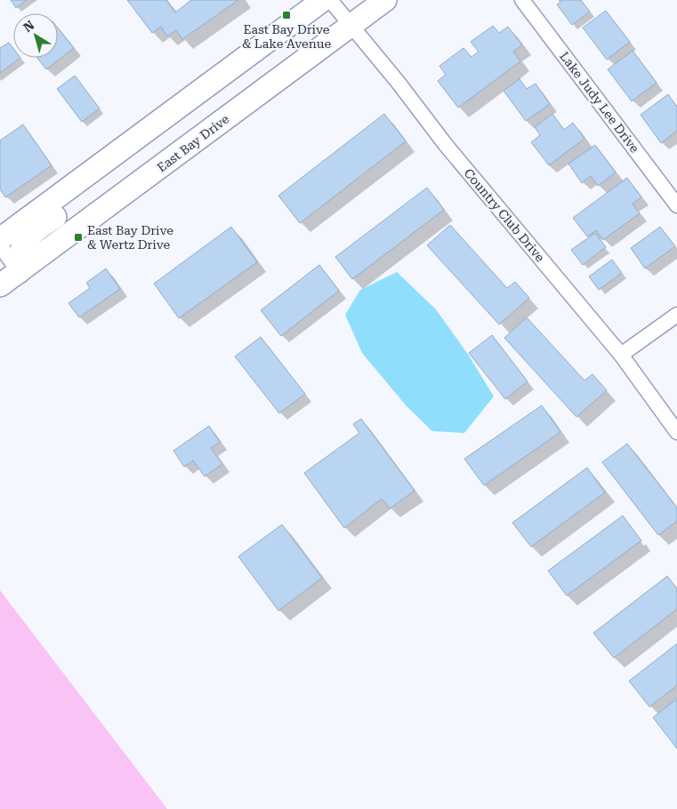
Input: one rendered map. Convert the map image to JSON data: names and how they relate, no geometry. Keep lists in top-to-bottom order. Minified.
{"streets":{"main road":["East Bay Drive"],"street":["Lake Judy Lee Drive","Country Club Drive"]},"crossings":[["East Bay Drive","Country Club Drive"]],"places":{"transit":["East Bay Drive & Lake Avenue","East Bay Drive & Wertz Drive"]},"north":"top left"}
